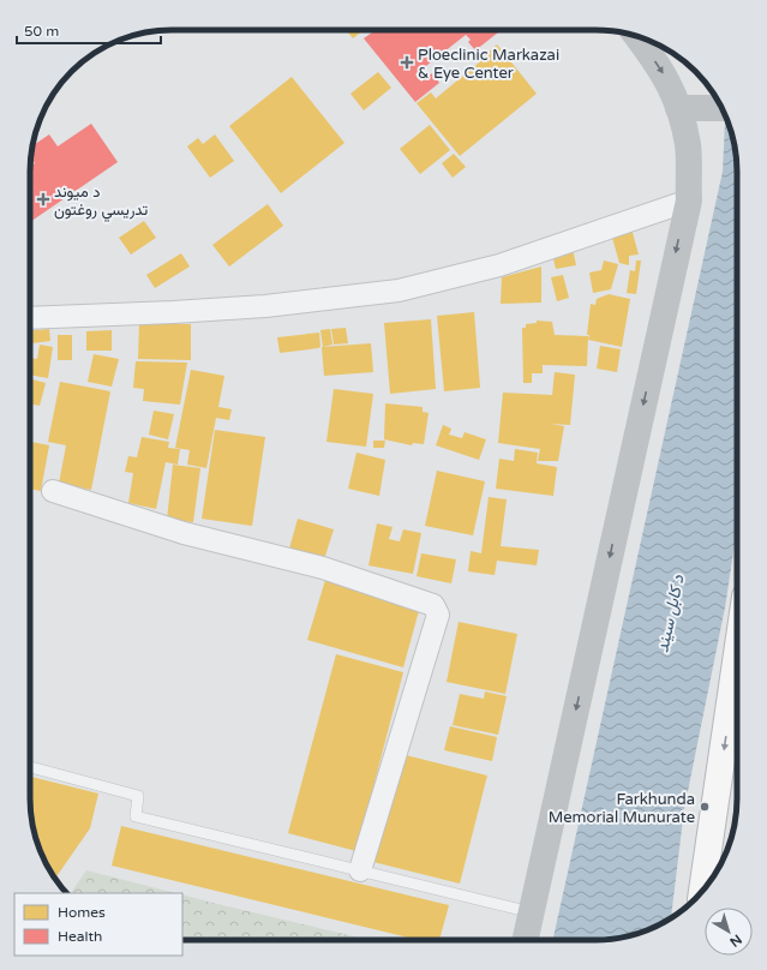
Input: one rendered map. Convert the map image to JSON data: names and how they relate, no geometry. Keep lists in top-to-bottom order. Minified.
{"water":["د کابل سيند"],"places":{"health":["Ploeclinic Markazai & Eye Center","د میوند تدریسي روغتون"],"other":["Farkhunda Memorial Munurate"]},"legend":["Homes","Health"],"scale_bar":"50 m","north":"bottom right"}
